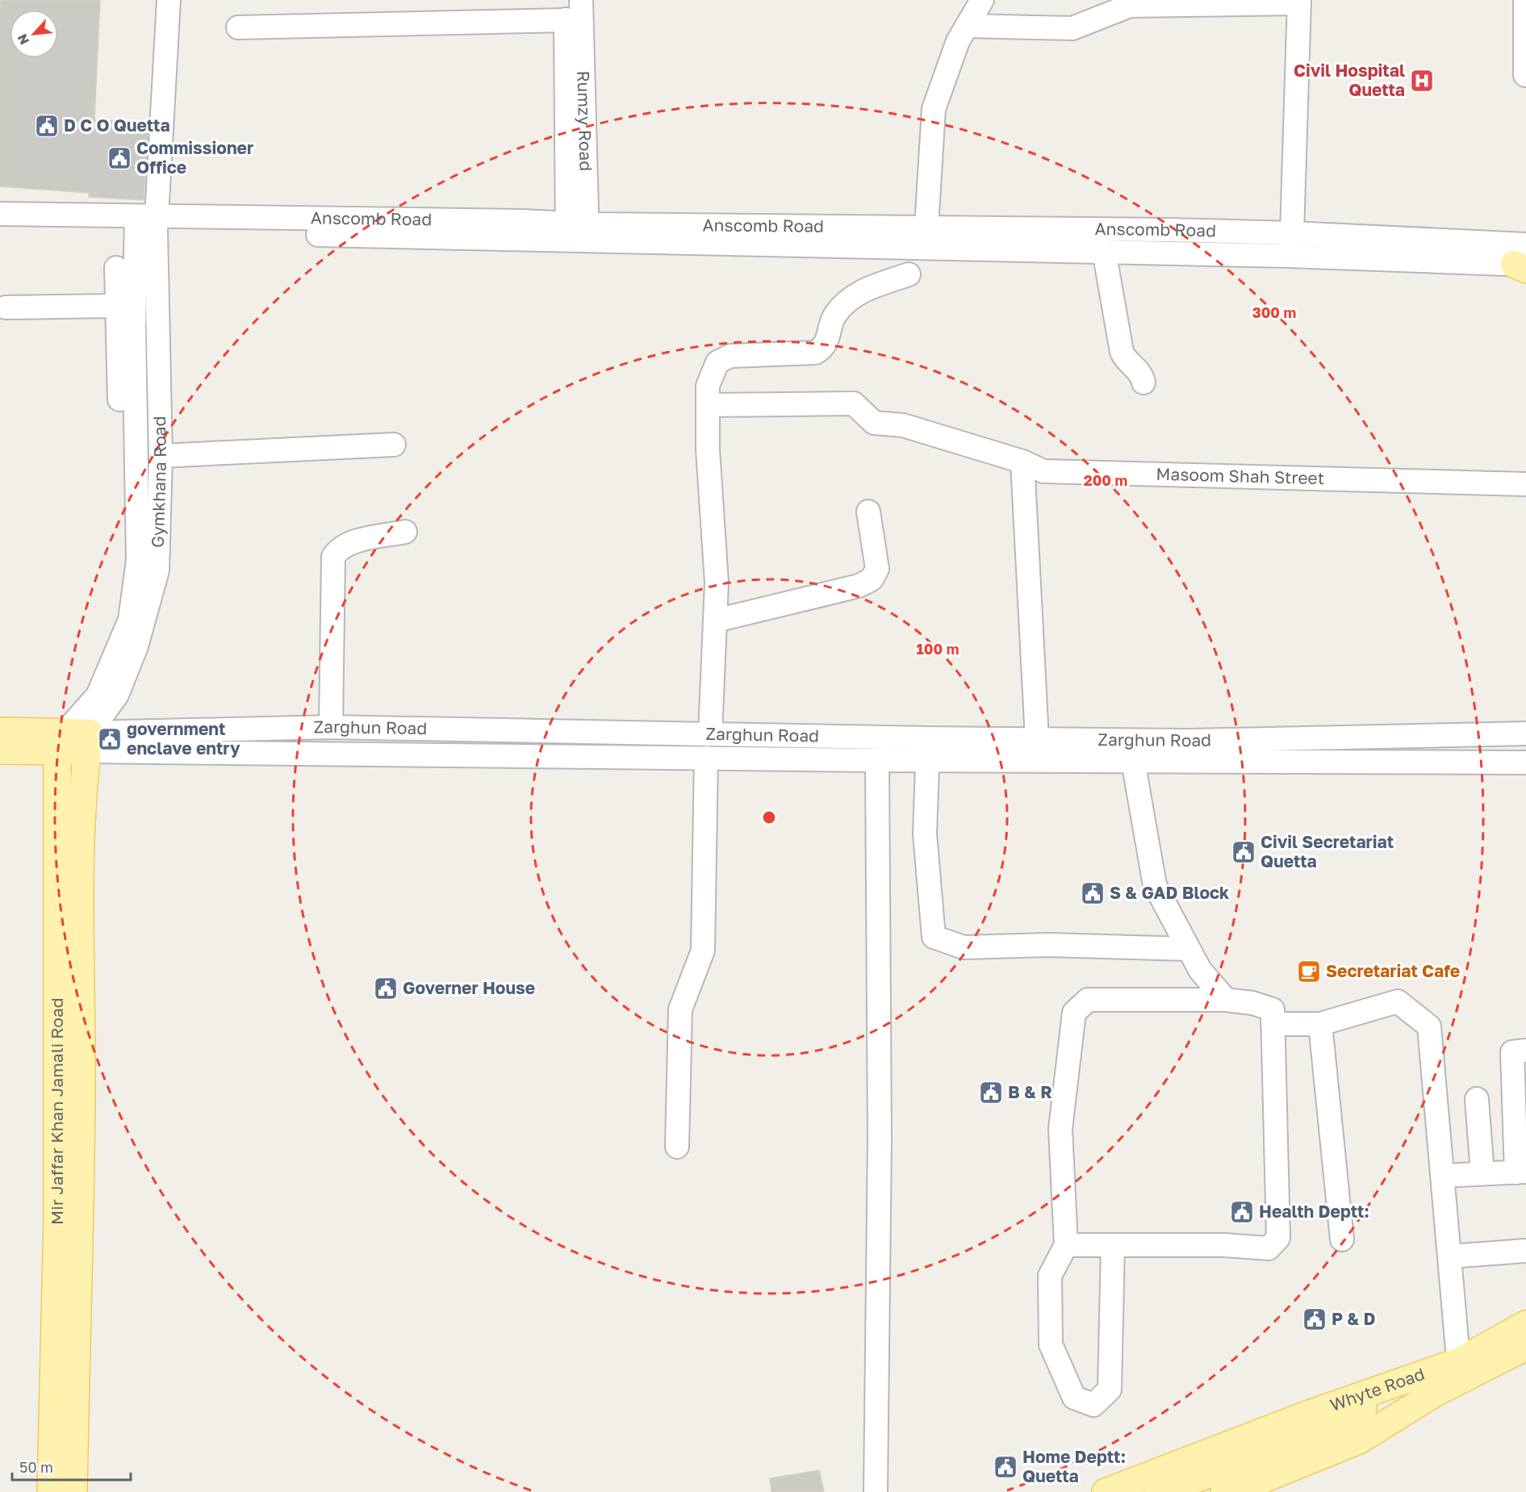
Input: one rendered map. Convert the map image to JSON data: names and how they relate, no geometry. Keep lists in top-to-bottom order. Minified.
{"streets":{"main road":["Zarghun Road","Mir Jaffar Khan Jamali Road","Whyte Road"],"street":["Rumzy Road","Anscomb Road","Masoom Shah Street","Gymkhana Road"]},"crossings":[["Rumzy Road","Anscomb Road"],["Anscomb Road","Gymkhana Road"],["Gymkhana Road","Zarghun Road"],["Gymkhana Road","Mir Jaffar Khan Jamali Road"],["Zarghun Road","Mir Jaffar Khan Jamali Road"]],"places":{"hospital":["Civil Hospital Quetta"],"public building":["D C O Quetta","Commissioner Office","government enclave entry","Civil Secretariat Quetta","S & GAD Block","Governer House","B & R","Health Deptt:","P & D","Home Deptt: Quetta"],"cafe":["Secretariat Cafe"]},"scale_bar":"50 m","north":"bottom left","rings":["300 m","200 m","100 m"]}
